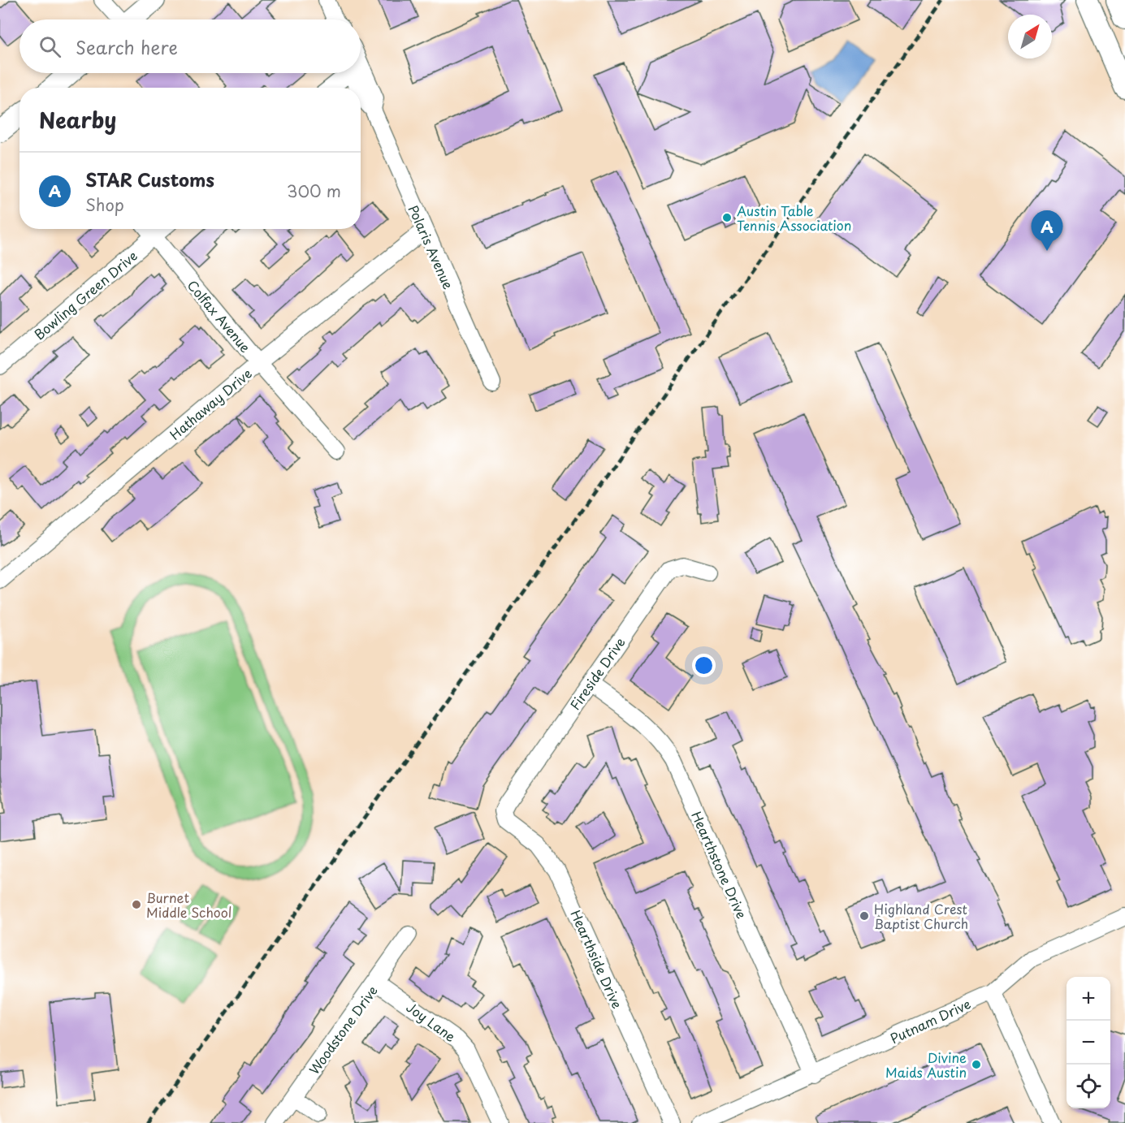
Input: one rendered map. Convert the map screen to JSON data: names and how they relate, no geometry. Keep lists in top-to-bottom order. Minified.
{"streets":{"street":["Polaris Avenue","Bowling Green Drive","Colfax Avenue","Hathaway Drive","Fireside Drive","Hearthstone Drive","Hearthside Drive","Putnam Drive","Joy Lane","Woodstone Drive"]},"crossings":[["Polaris Avenue","Hathaway Drive"],["Bowling Green Drive","Colfax Avenue"],["Colfax Avenue","Hathaway Drive"],["Fireside Drive","Hearthstone Drive"],["Fireside Drive","Hearthside Drive"],["Hearthstone Drive","Putnam Drive"],["Joy Lane","Woodstone Drive"]],"places":["Austin Table Tennis Association","Burnet Middle School","Highland Crest Baptist Church","Divine Maids Austin"],"north":"top right","page":{"search":"Search here","heading":"Nearby","list":[{"mark":"A","name":"STAR Customs","note":"Shop","value":"300 m"}],"pins":"A","map_buttons":["+","−"]}}
